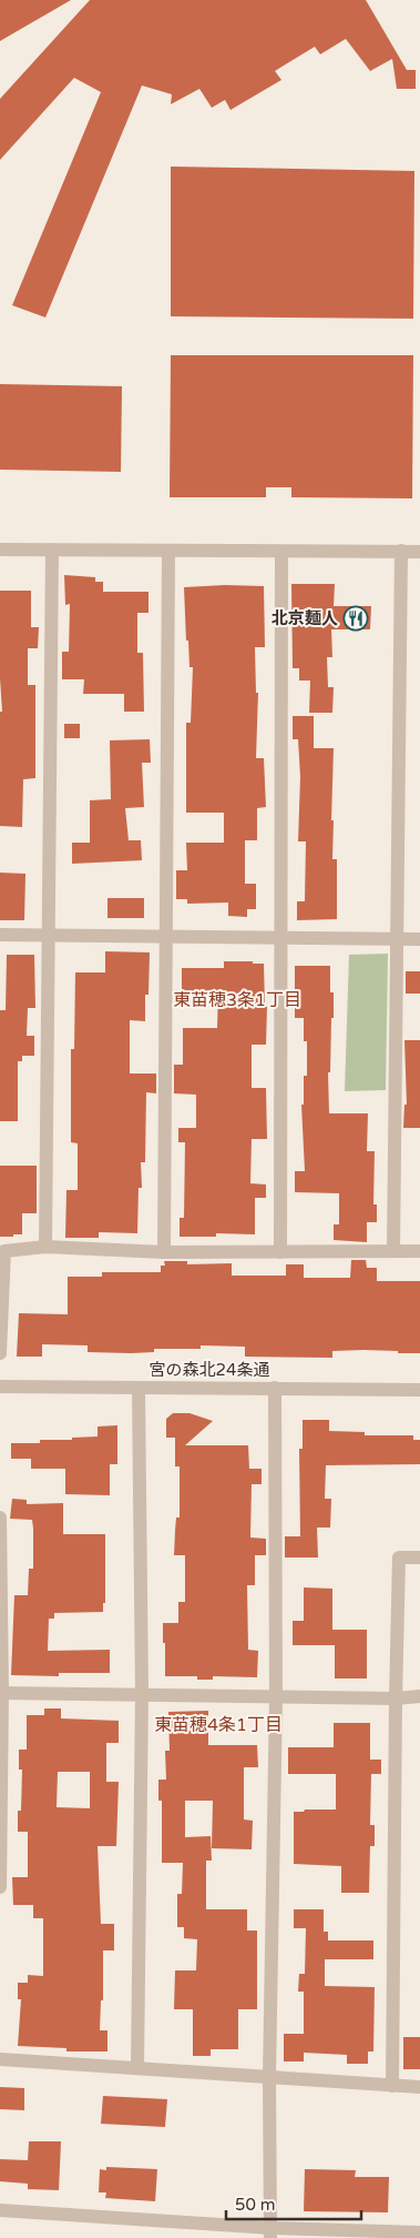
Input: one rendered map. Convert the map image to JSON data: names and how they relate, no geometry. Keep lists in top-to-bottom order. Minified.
{"streets":{"street":["宮の森北24条通"]},"districts":["東苗穂3条1丁目","東苗穂4条1丁目"],"places":{"restaurant":["北京麺人"]},"scale_bar":"50 m"}
